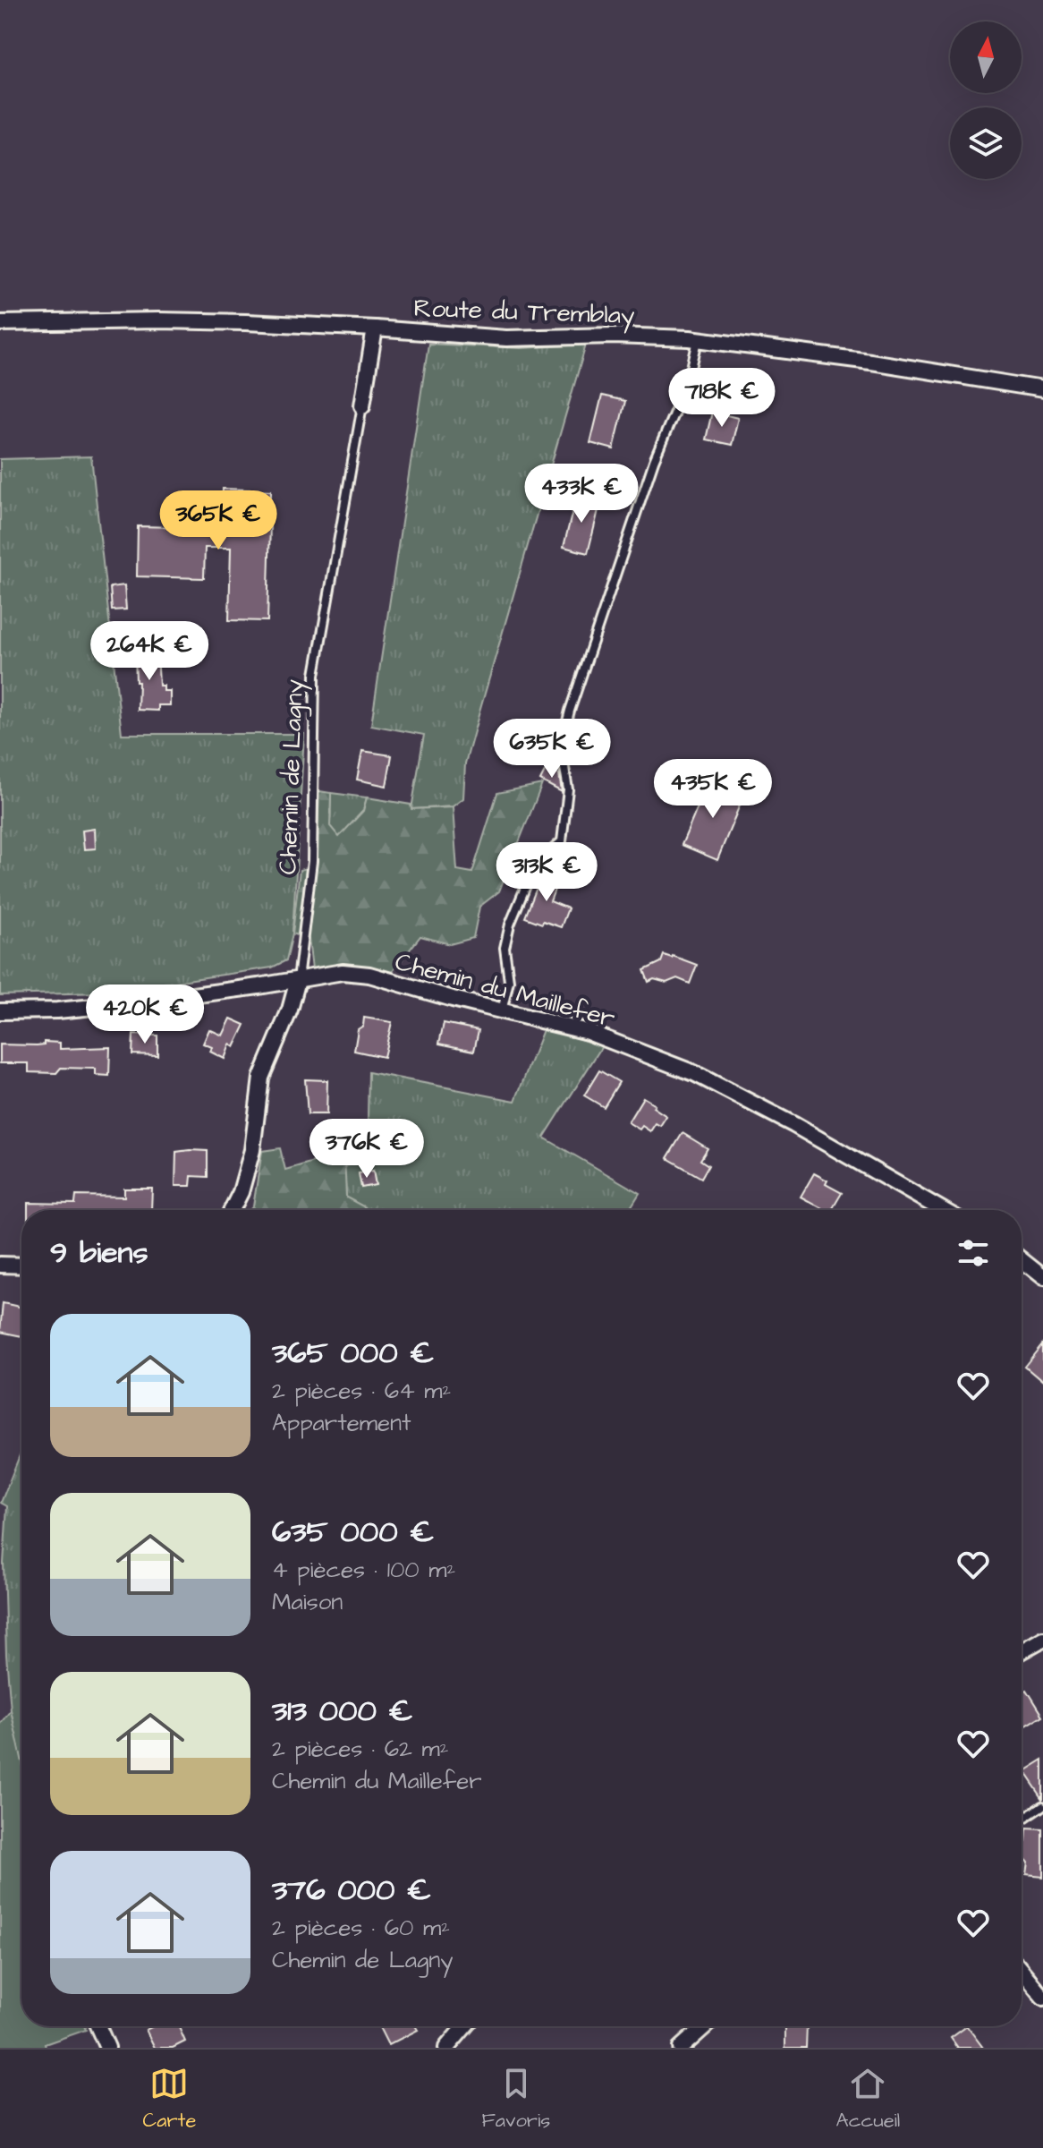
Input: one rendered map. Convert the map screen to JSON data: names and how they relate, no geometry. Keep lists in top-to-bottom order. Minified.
{"streets":{"street":["Route du Tremblay","Chemin de Lagny","Chemin du Maillefer"]},"crossings":[["Route du Tremblay","Chemin de Lagny"],["Chemin de Lagny","Chemin du Maillefer"]],"north":"top","page":{"price":["718K €","433K €","365K €","264K €","635K €","435K €","313K €","420K €","376K €"],"heading":"9 biens","list":[{"name":"365 000 €","note":"2 pièces · 64 m² · Appartement"},{"name":"635 000 €","note":"4 pièces · 100 m² · Maison"},{"name":"313 000 €","note":"2 pièces · 62 m² · Chemin du Maillefer"},{"name":"376 000 €","note":"2 pièces · 60 m² · Chemin de Lagny"}],"tabs":["Carte","Favoris","Accueil"]}}
